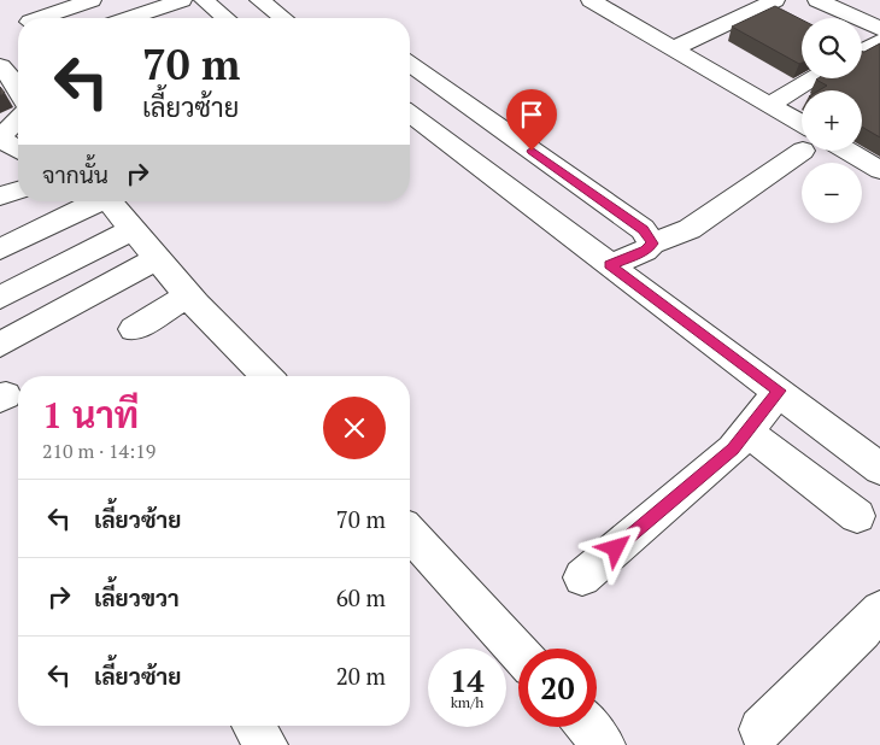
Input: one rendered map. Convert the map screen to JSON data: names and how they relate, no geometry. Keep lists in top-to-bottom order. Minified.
{"page":{"map_buttons":["+","−"],"turn":["70 m","เลี้ยวซ้าย"],"then":"จากนั้น","heading":["1 นาที","210 m · 14:19"],"list":[{"name":"เลี้ยวซ้าย","value":"70 m"},{"name":"เลี้ยวขวา","value":"60 m"},{"name":"เลี้ยวซ้าย","value":"20 m"}],"speed":"14 km/h","limit":"20"}}
